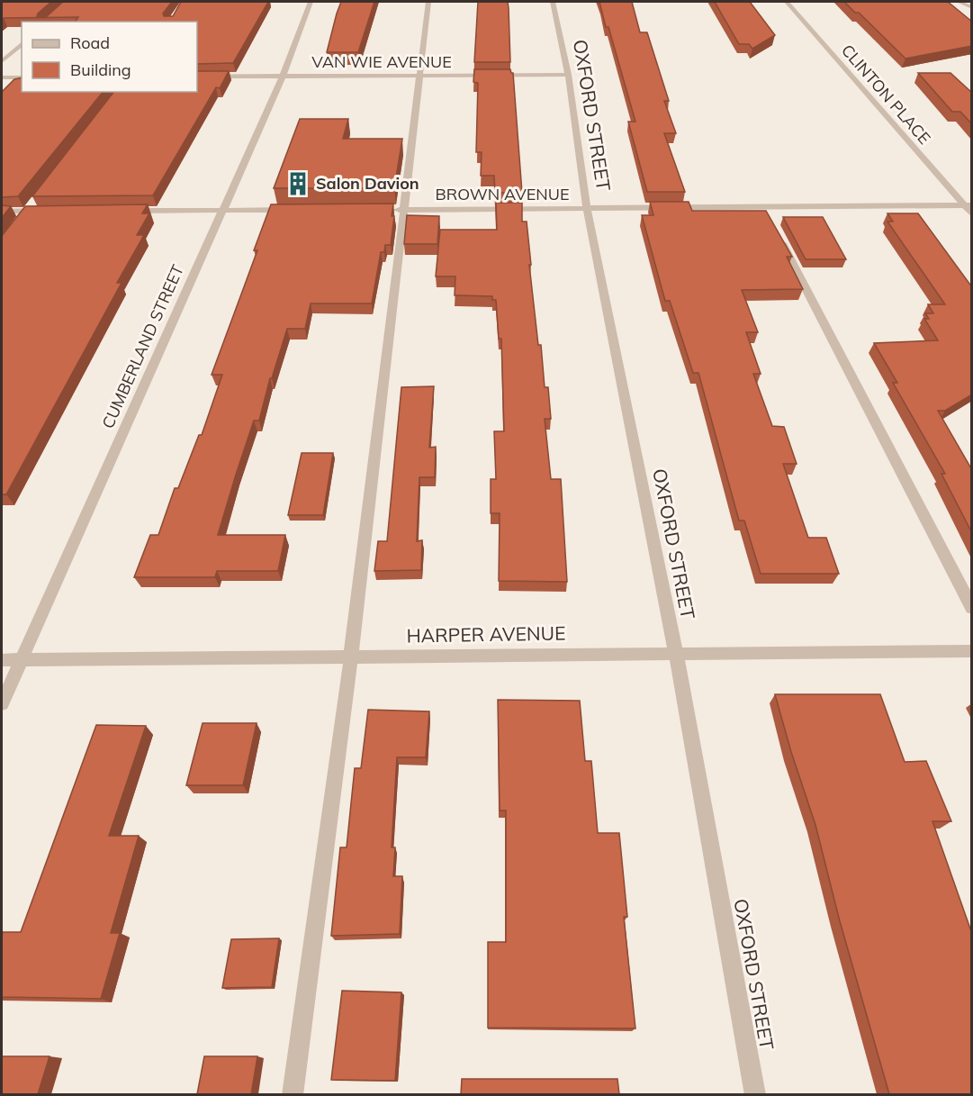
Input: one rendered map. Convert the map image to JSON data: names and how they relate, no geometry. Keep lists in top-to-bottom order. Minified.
{"streets":{"street":["VAN WIE AVENUE","CLINTON PLACE","OXFORD STREET","BROWN AVENUE","CUMBERLAND STREET","HARPER AVENUE"]},"crossings":[["VAN WIE AVENUE","OXFORD STREET"],["VAN WIE AVENUE","CUMBERLAND STREET"],["CLINTON PLACE","BROWN AVENUE"],["OXFORD STREET","BROWN AVENUE"],["OXFORD STREET","HARPER AVENUE"],["CUMBERLAND STREET","HARPER AVENUE"]],"places":{"building":["Salon Davion"]},"legend":["Road","Building"]}
